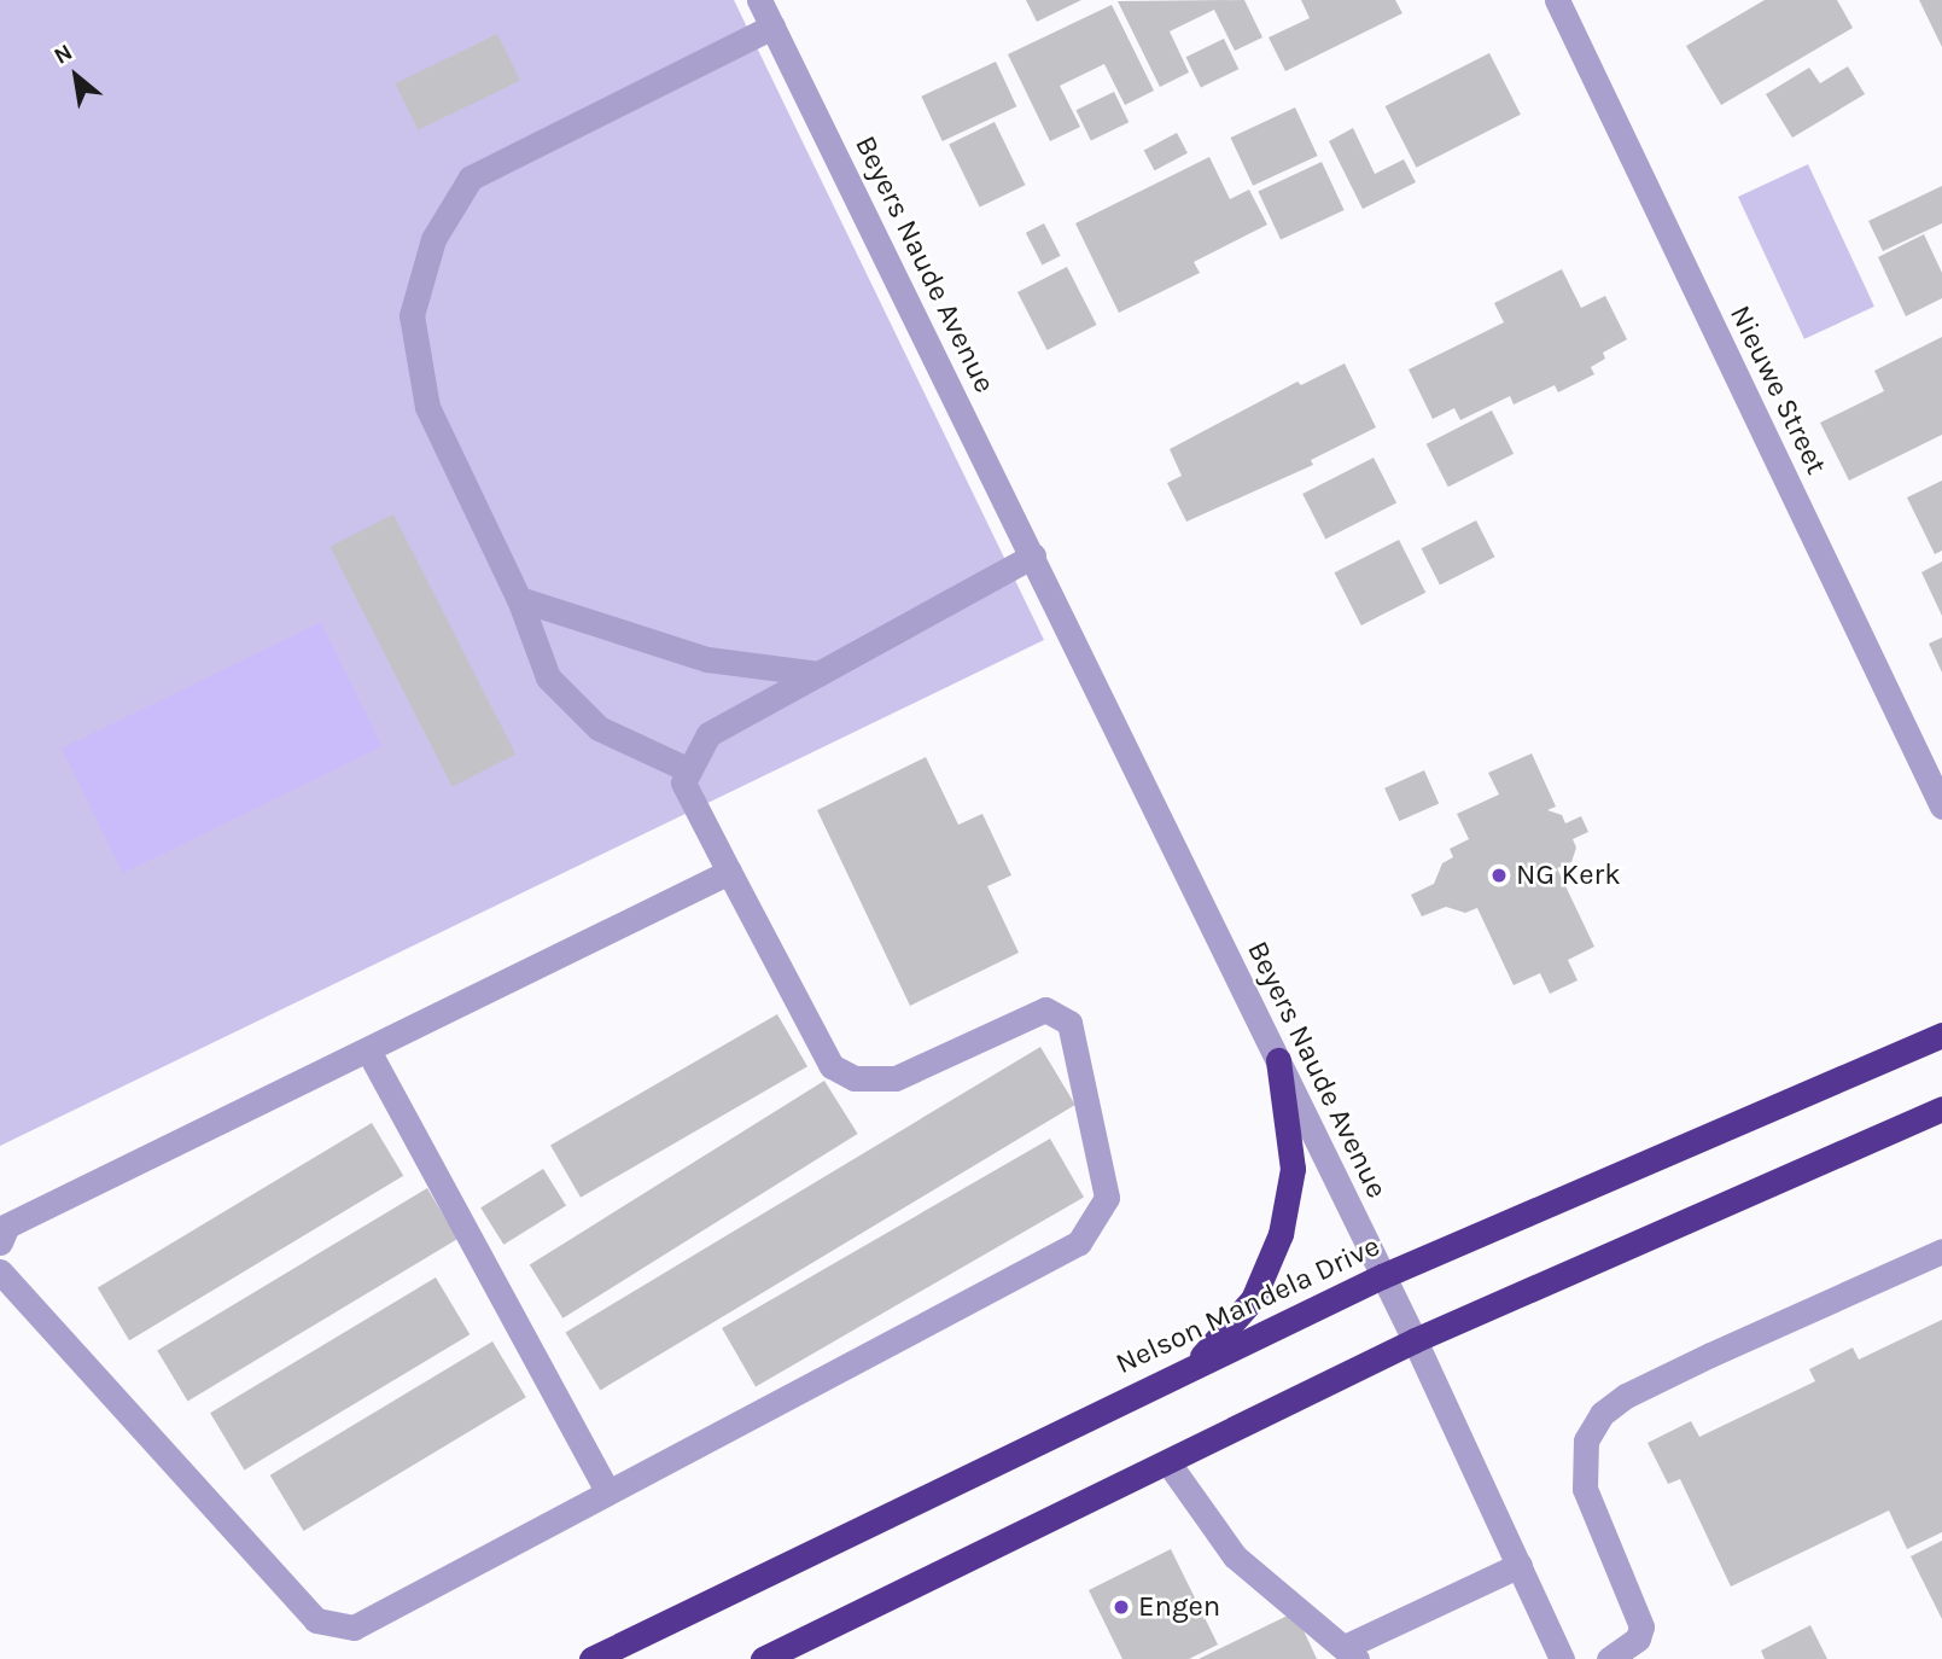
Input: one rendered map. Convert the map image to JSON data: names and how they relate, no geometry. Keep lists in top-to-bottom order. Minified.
{"streets":{"highway":["Nelson Mandela Drive"],"street":["Beyers Naude Avenue","Nieuwe Street"]},"crossings":[["Beyers Naude Avenue","Nelson Mandela Drive"]],"places":["NG Kerk","Engen"],"north":"top left"}
